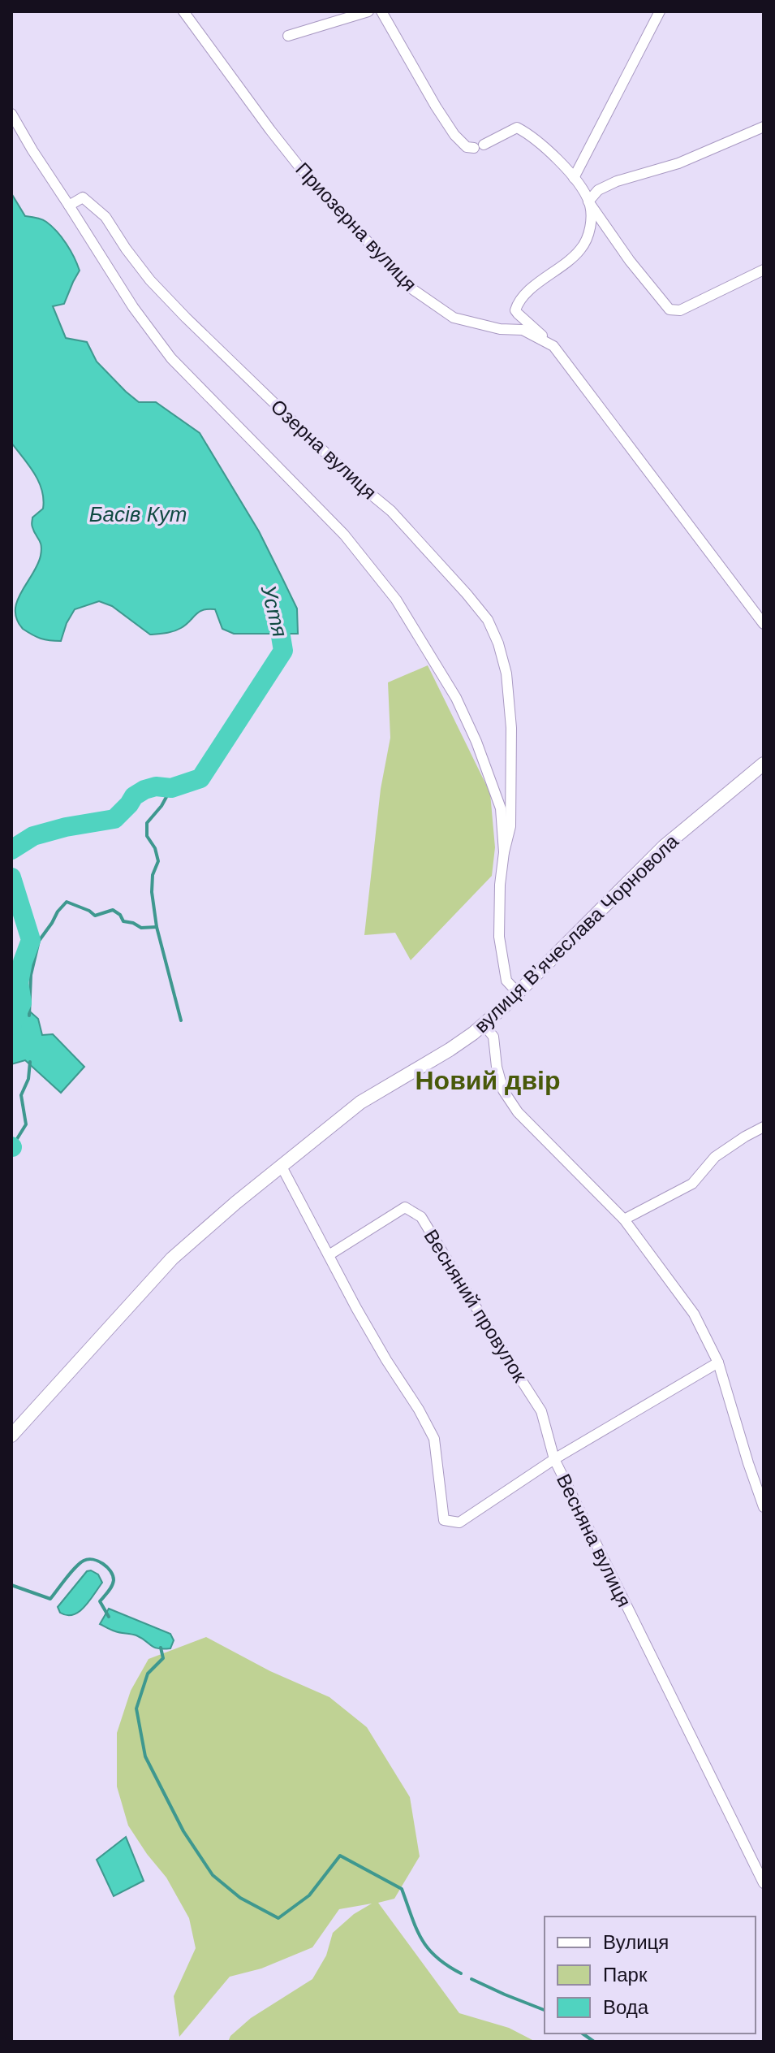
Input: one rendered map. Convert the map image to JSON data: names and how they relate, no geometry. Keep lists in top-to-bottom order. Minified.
{"streets":{"main road":["вулиця Вʼячеслава Чорновола"],"street":["Приозерна вулиця","Озерна вулиця","Весняний провулок","Весняна вулиця"]},"crossings":[["вулиця Вʼячеслава Чорновола","Весняна вулиця"],["Весняний провулок","Весняна вулиця"]],"districts":["Новий двір"],"water":["Басів Кут","Устя"],"legend":["Вулиця","Парк","Вода"]}
